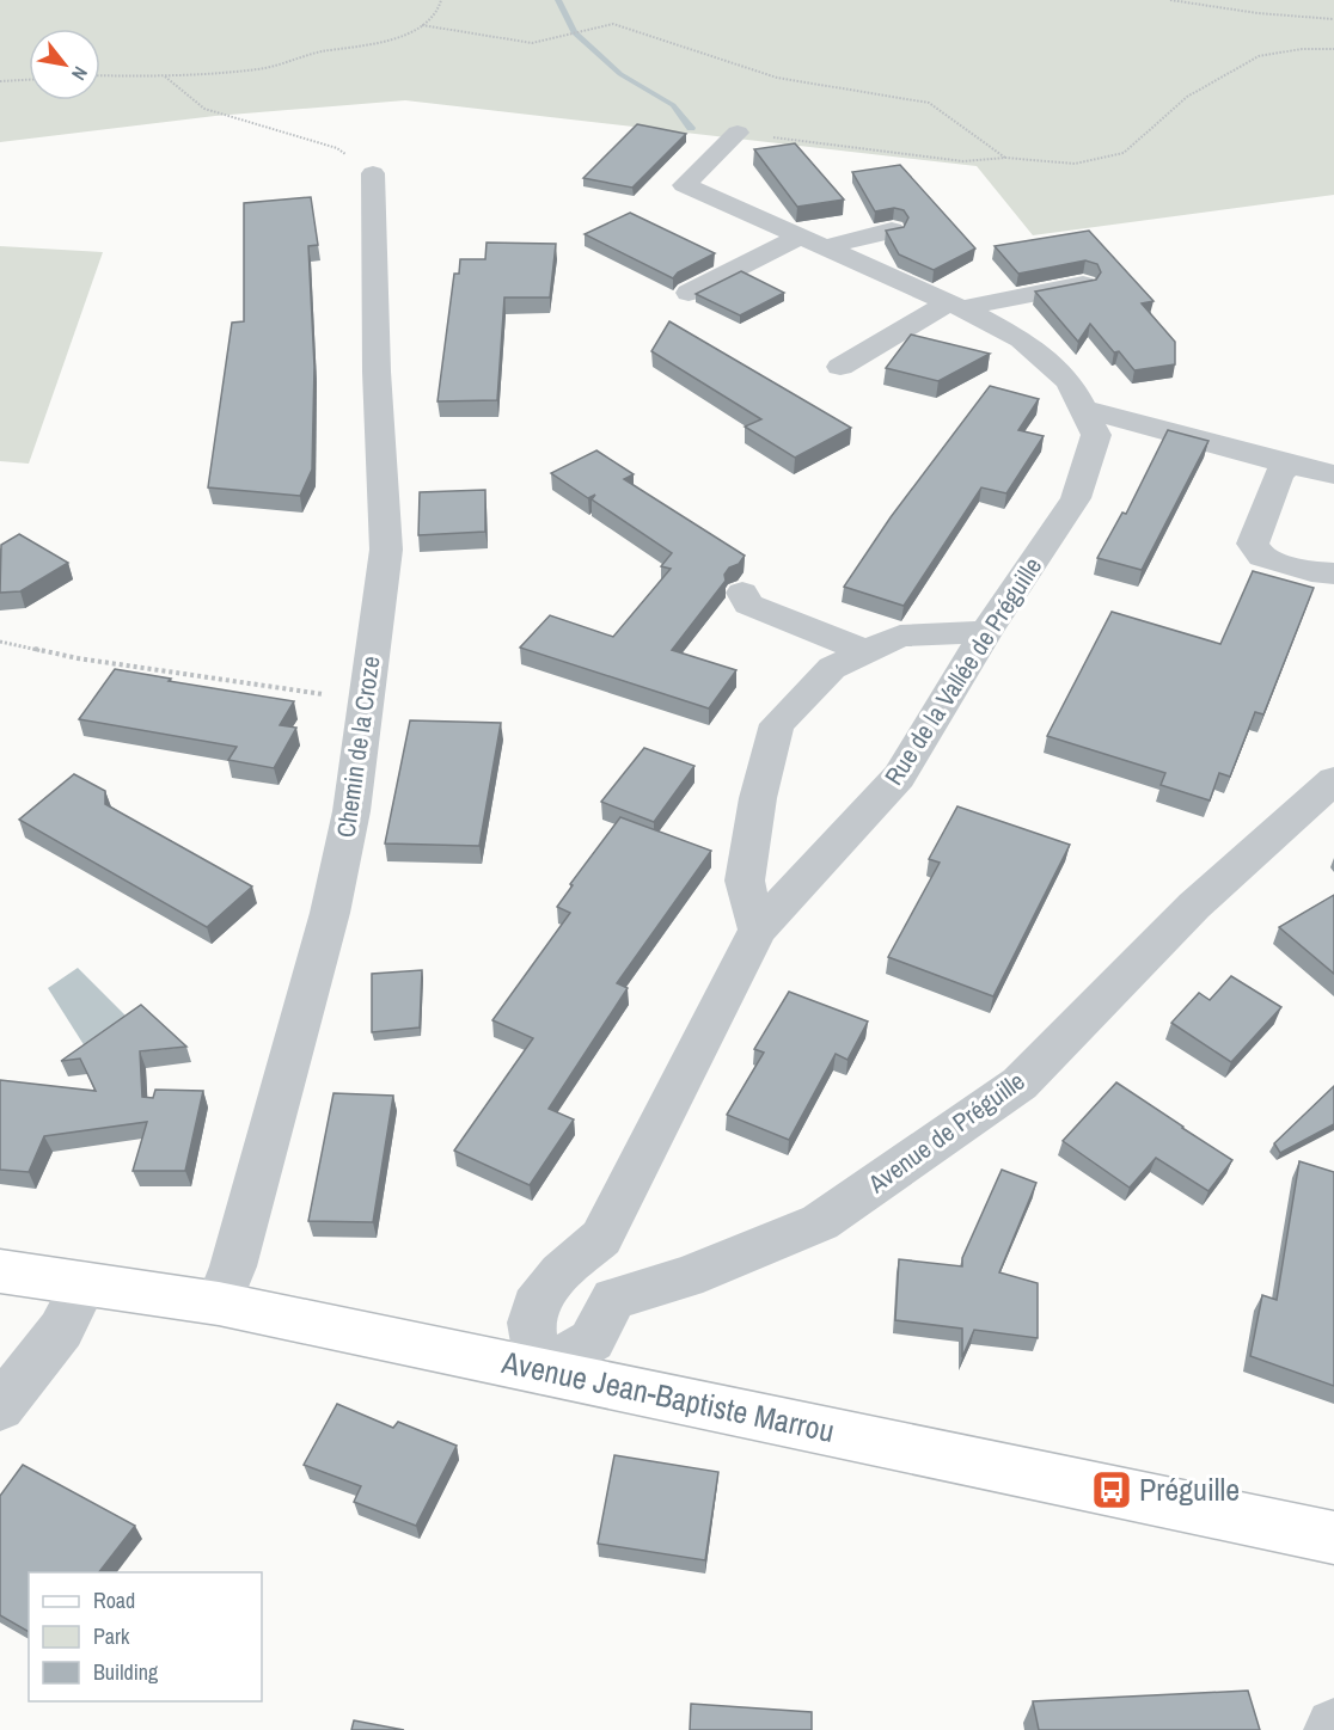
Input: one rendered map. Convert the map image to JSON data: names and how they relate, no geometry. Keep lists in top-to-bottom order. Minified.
{"streets":{"main road":["Avenue Jean-Baptiste Marrou"],"street":["Rue de la Vallée de Préguille","Chemin de la Croze","Avenue de Préguille"]},"crossings":[["Rue de la Vallée de Préguille","Avenue Jean-Baptiste Marrou"],["Chemin de la Croze","Avenue Jean-Baptiste Marrou"]],"places":{"bus stop":["Préguille"]},"legend":["Road","Park","Building"],"north":"bottom right"}
